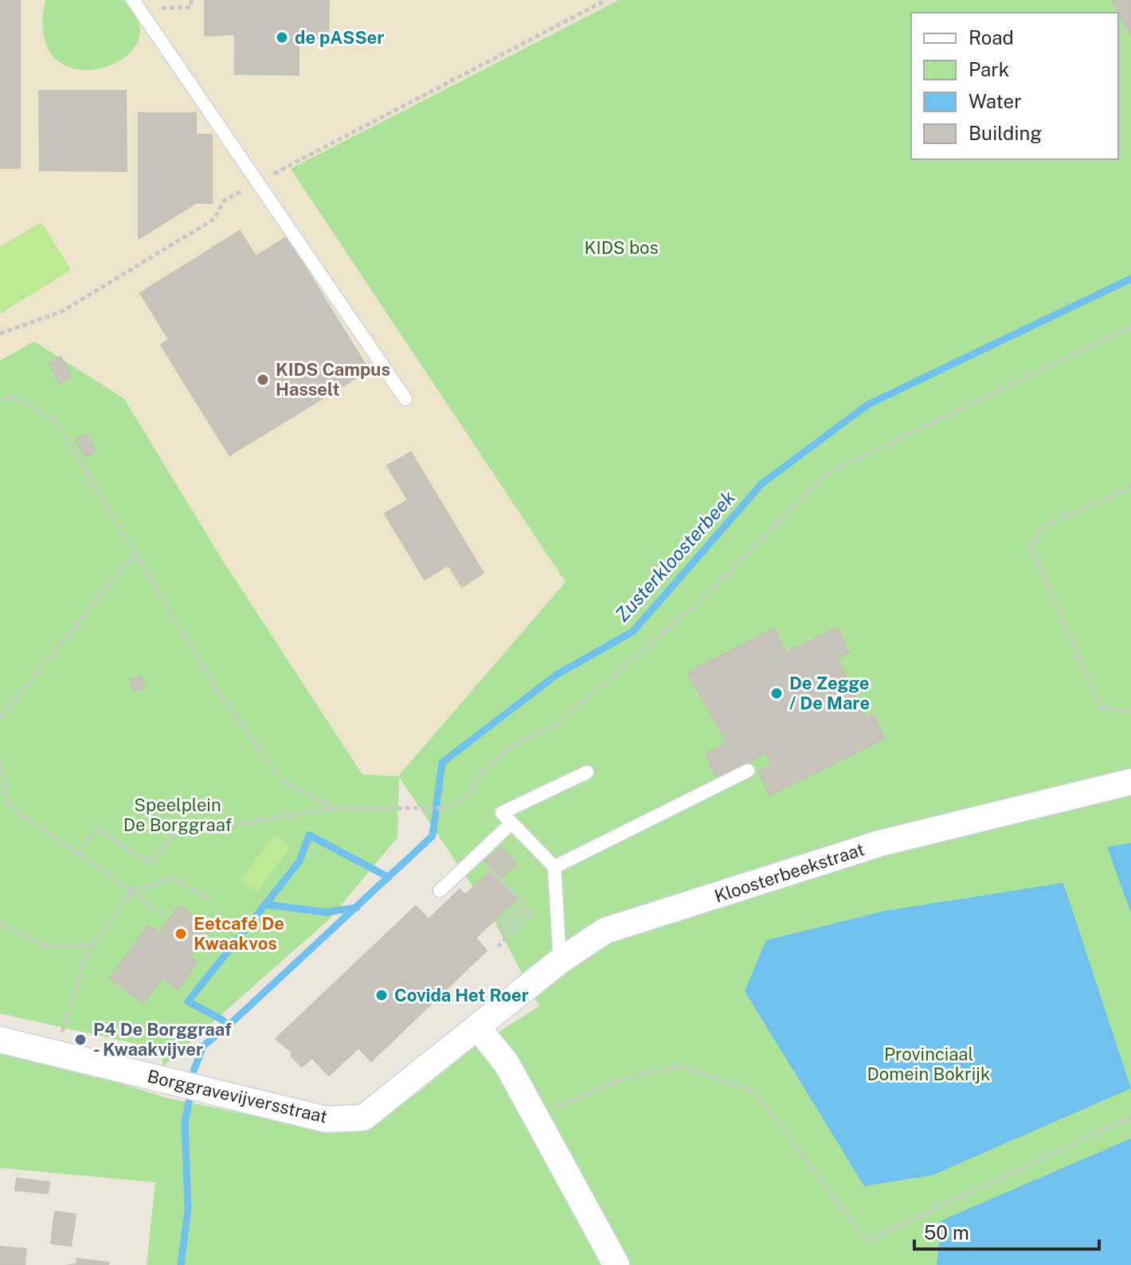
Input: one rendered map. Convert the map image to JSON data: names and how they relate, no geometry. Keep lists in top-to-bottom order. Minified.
{"streets":{"street":["Kloosterbeekstraat","Borggravevijversstraat"]},"crossings":[["Kloosterbeekstraat","Borggravevijversstraat"]],"water":["Zusterkloosterbeek"],"parks":["KIDS bos","Speelplein De Borggraaf","Provinciaal Domein Bokrijk"],"places":["de pASSer","KIDS Campus Hasselt","De Zegge / De Mare","Eetcafé De Kwaakvos","Covida Het Roer","P4 De Borggraaf - Kwaakvijver"],"legend":["Road","Park","Water","Building"],"scale_bar":"50 m"}
